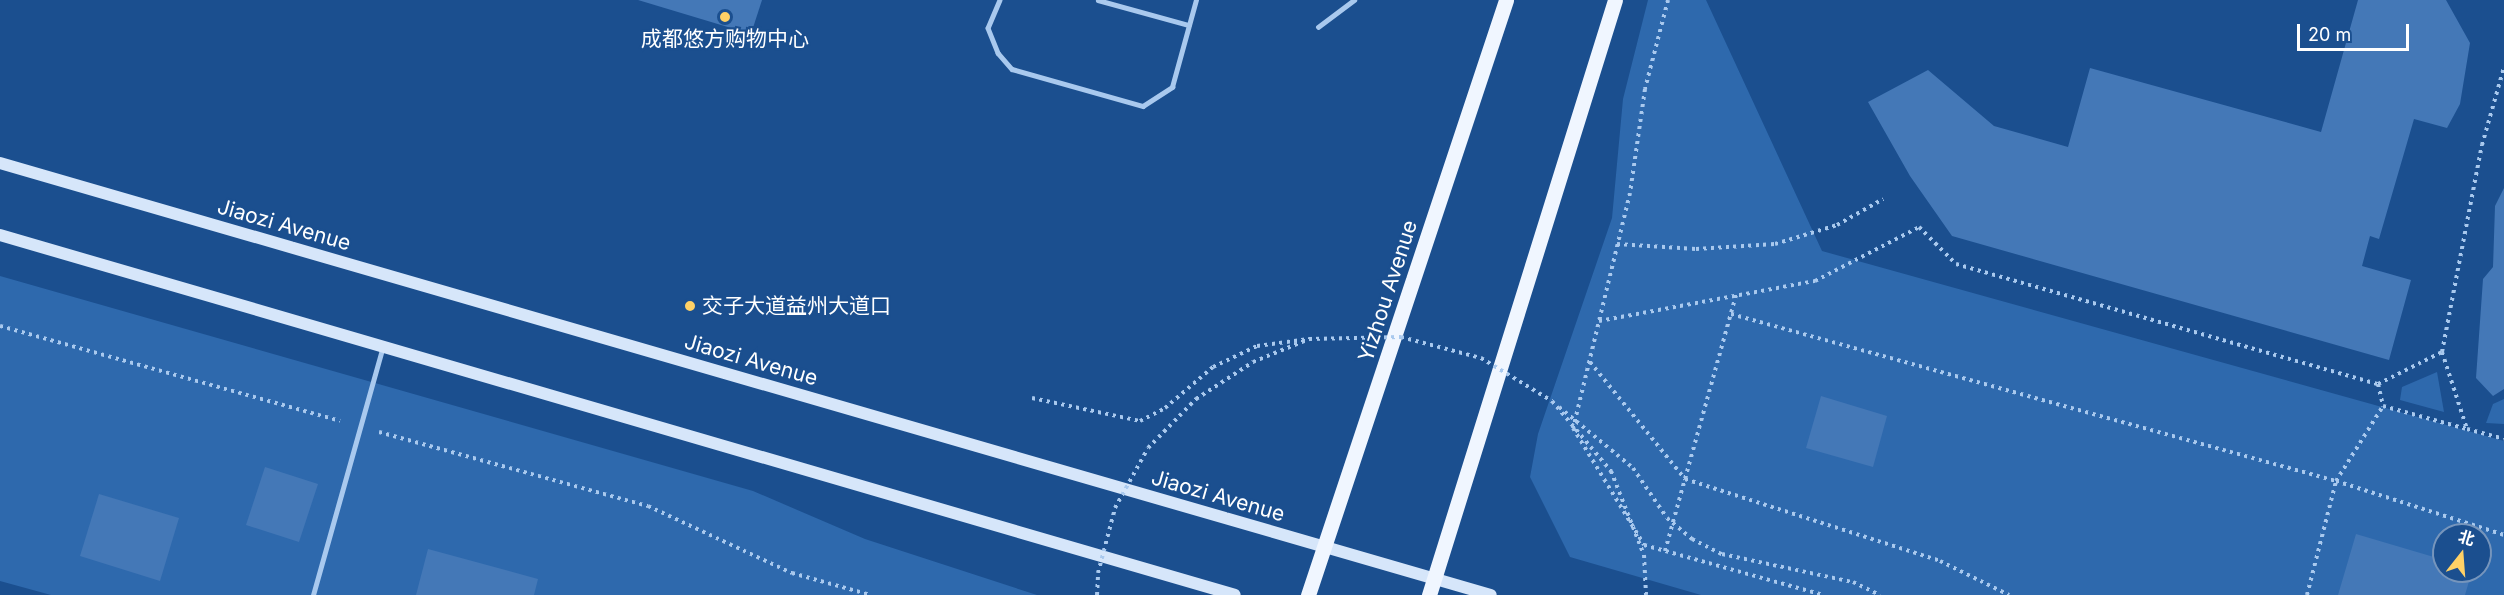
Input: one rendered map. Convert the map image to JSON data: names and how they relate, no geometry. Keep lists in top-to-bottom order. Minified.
{"streets":{"main road":["Jiaozi Avenue","Yizhou Avenue"]},"crossings":[["Jiaozi Avenue","Yizhou Avenue"]],"places":["成都悠方购物中心","交子大道益州大道口"],"scale_bar":"20 m","north":"top"}
